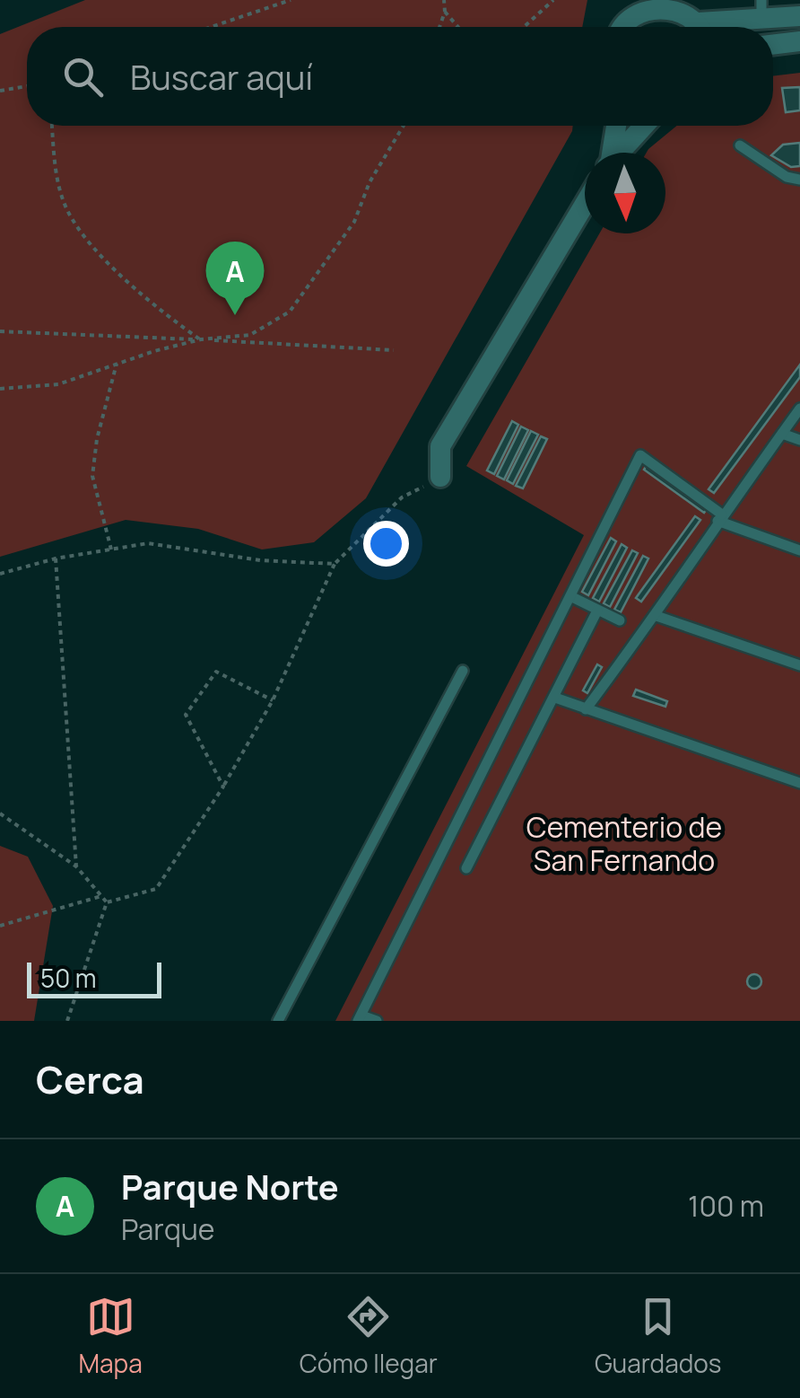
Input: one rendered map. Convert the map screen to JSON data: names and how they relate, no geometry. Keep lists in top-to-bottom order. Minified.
{"parks":["Cementerio de San Fernando"],"scale_bar":"50 m","north":"bottom","page":{"search":"Buscar aquí","pins":"A","scale":"50 m","heading":"Cerca","list":[{"mark":"A","name":"Parque Norte","note":"Parque","value":"100 m"}],"nav":["Mapa","Cómo llegar","Guardados"]}}
